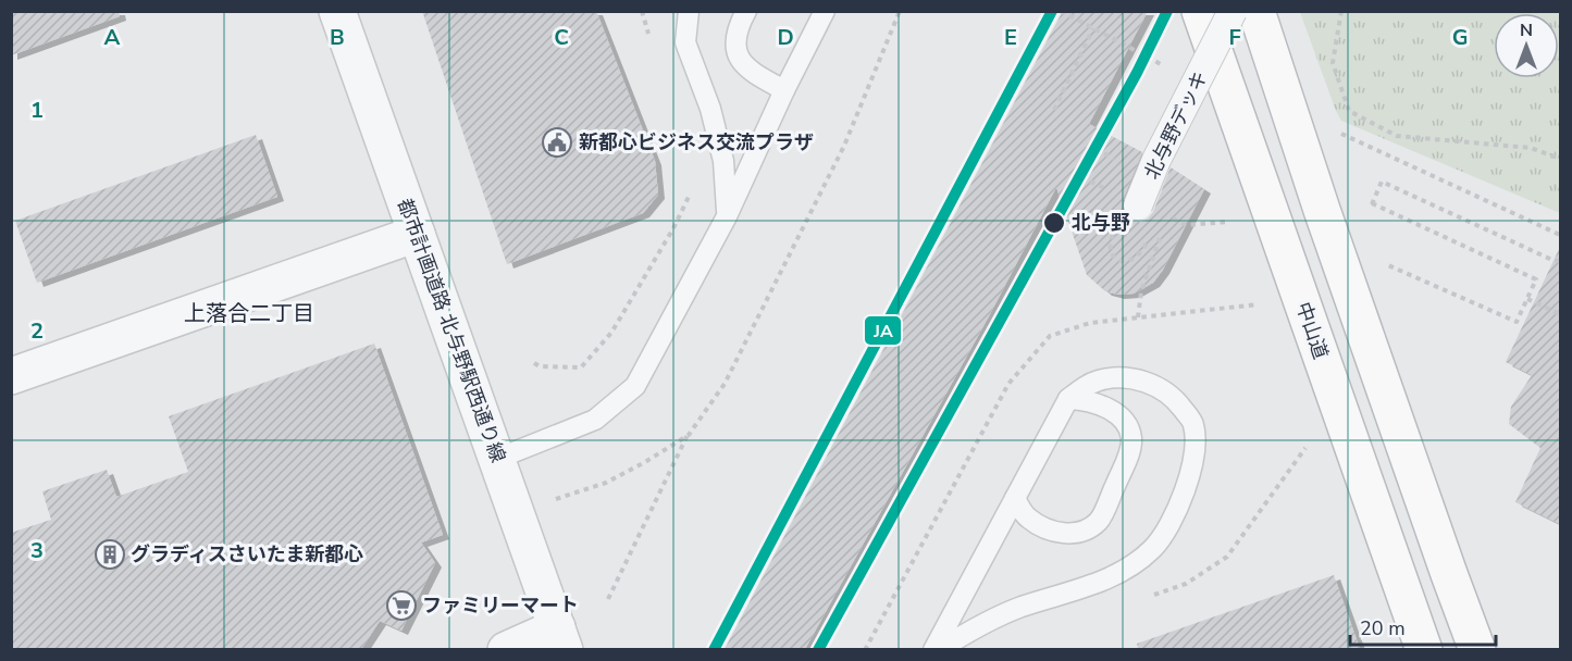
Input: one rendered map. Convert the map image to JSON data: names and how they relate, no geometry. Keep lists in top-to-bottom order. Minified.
{"streets":{"highway":["中山道"],"street":["北与野デッキ","都市計画道路 北与野駅西通り線"]},"districts":["上落合二丁目"],"places":{"public building":["新都心ビジネス交流プラザ"],"other":["北与野"],"building":["グラディスさいたま新都心"],"supermarket":["ファミリーマート"]},"lines":["transit line JA"],"scale_bar":"20 m","north":"top","grid":{"columns":["A","B","C","D","E","F","G"],"rows":["1","2","3"]}}
